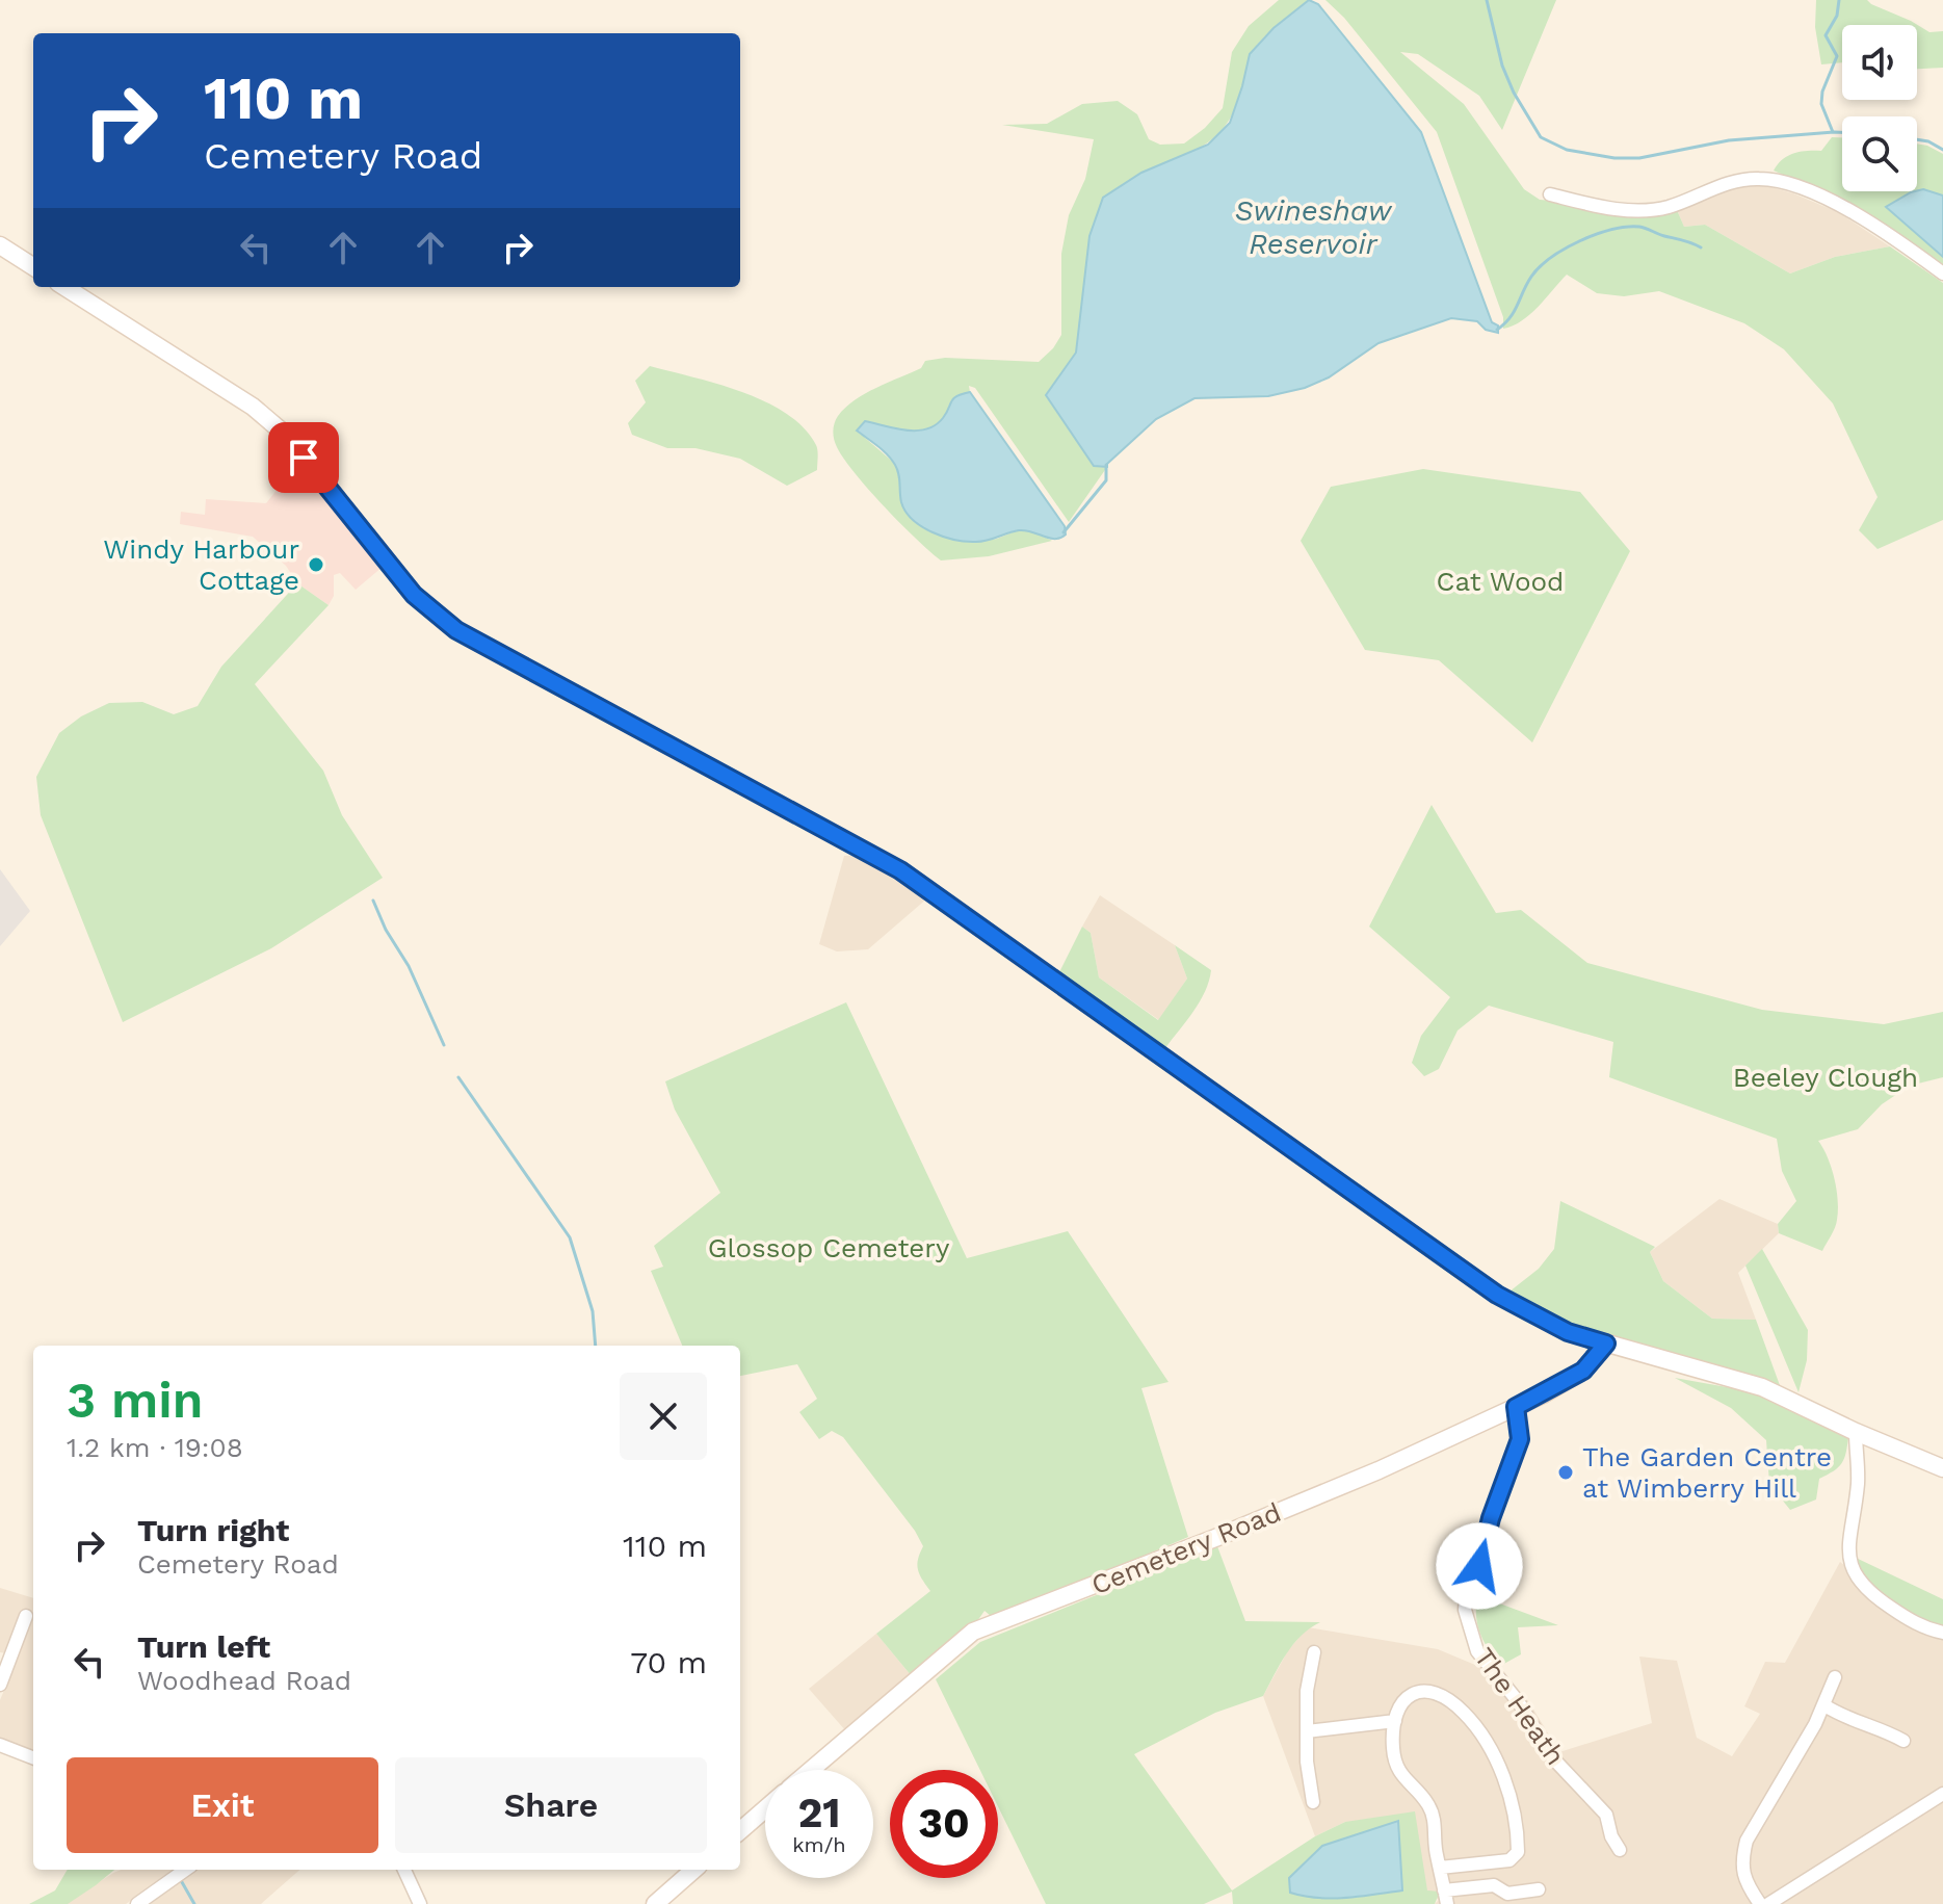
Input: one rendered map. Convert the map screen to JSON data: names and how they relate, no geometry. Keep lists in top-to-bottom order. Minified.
{"streets":{"main road":["Cemetery Road"],"street":["The Heath"]},"crossings":[["Cemetery Road","The Heath"]],"water":["Swineshaw Reservoir"],"parks":["Cat Wood","Beeley Clough","Glossop Cemetery"],"places":["Windy Harbour Cottage","The Garden Centre at Wimberry Hill"],"page":{"turn":["110 m","Cemetery Road"],"heading":["3 min","1.2 km · 19:08"],"list":[{"name":"Turn right","note":"Cemetery Road","value":"110 m"},{"name":"Turn left","note":"Woodhead Road","value":"70 m"}],"buttons":["Exit","Share"],"speed":"21 km/h","limit":"30"}}
